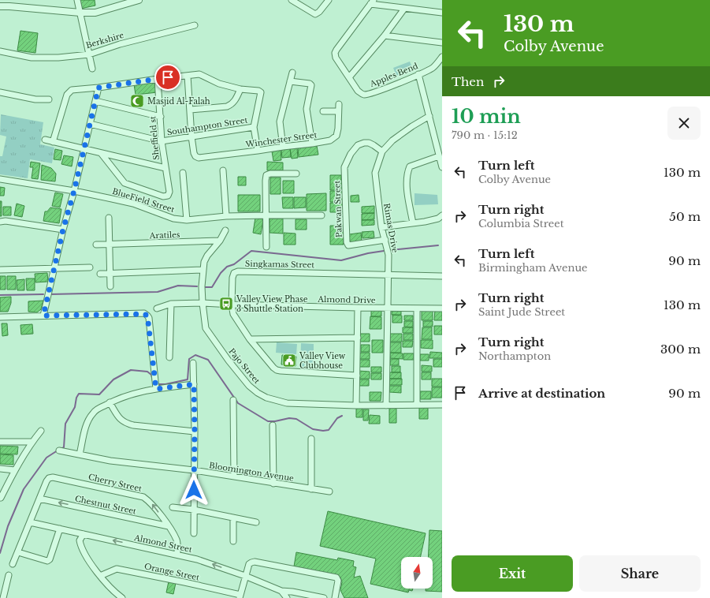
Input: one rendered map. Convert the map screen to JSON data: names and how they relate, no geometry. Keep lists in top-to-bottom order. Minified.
{"streets":{"street":["Berkshire","Apples Bend","Southampton Street","Sheffield st","Winchester Street","BlueField Street","Pakwan Street","Rimas Drive","Aratiles","Singkamas Street","Almond Drive","Pajo Street","Bloomington Avenue","Cherry Street","Chestnut Street","Almond Street","Orange Street"]},"crossings":[["Southampton Street","Sheffield st"],["Southampton Street","Winchester Street"],["Pakwan Street","Rimas Drive"],["Rimas Drive","Singkamas Street"],["Rimas Drive","Almond Drive"],["Rimas Drive","Pajo Street"],["Aratiles","Pajo Street"],["Singkamas Street","Almond Drive"],["Almond Drive","Pajo Street"],["Cherry Street","Chestnut Street"],["Cherry Street","Almond Street"]],"one_way":["Chestnut Street"],"places":{"mosque":["Masjid Al-Falah"],"bus stop":["Valley View Phase 3 Shuttle Station"],"public building":["Valley View Clubhouse"]},"north":"top","page":{"turn":["130 m","Colby Avenue"],"then":"Then","heading":["10 min","790 m · 15:12"],"list":[{"name":"Turn left","note":"Colby Avenue","value":"130 m"},{"name":"Turn right","note":"Columbia Street","value":"50 m"},{"name":"Turn left","note":"Birmingham Avenue","value":"90 m"},{"name":"Turn right","note":"Saint Jude Street","value":"130 m"},{"name":"Turn right","note":"Northampton","value":"300 m"},{"name":"Arrive at destination","value":"90 m"}],"buttons":["Exit","Share"]}}
